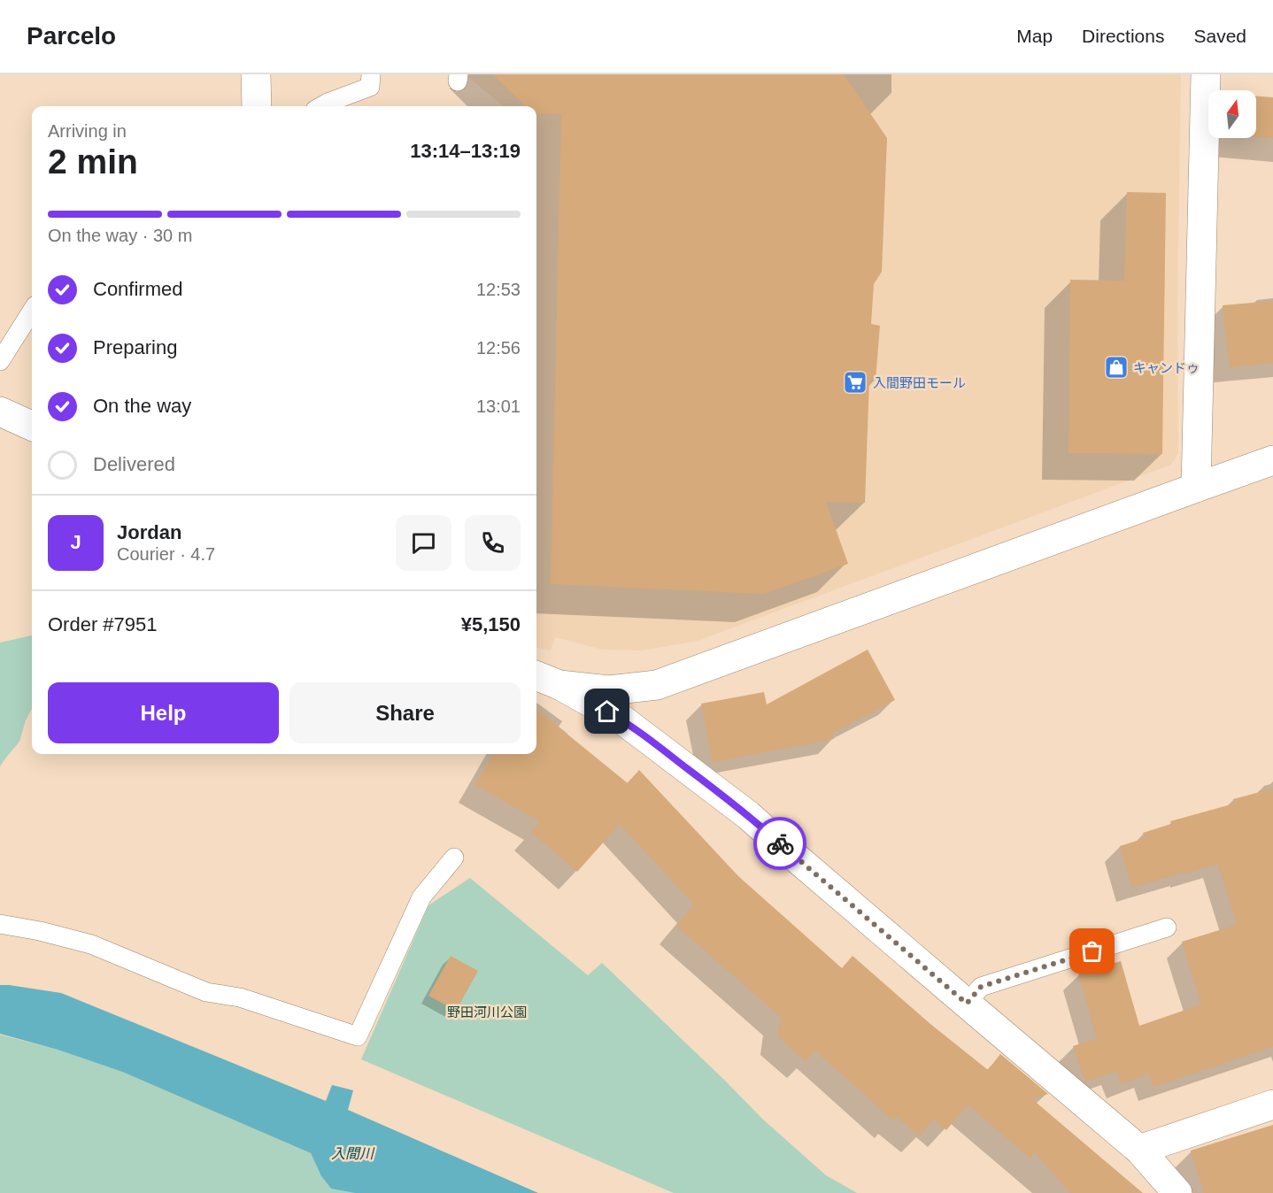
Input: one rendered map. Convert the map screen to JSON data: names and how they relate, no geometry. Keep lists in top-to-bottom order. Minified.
{"water":["入間川"],"parks":["野田河川公園"],"places":{"shop":["キャンドゥ"],"supermarket":["入間野田モール"]},"north":"top","page":{"header":"Parcelo","nav":["Map","Directions","Saved"],"heading":["2 min","Arriving in","13:14–13:19"],"panel":["Jordan","Courier · 4.7","Order #7951","¥5,150"],"bar":"On the way · 30 m","list":[["Confirmed","12:53"],["Preparing","12:56"],["On the way","13:01"],"Delivered"],"round":"J","buttons":["Help","Share"]}}
